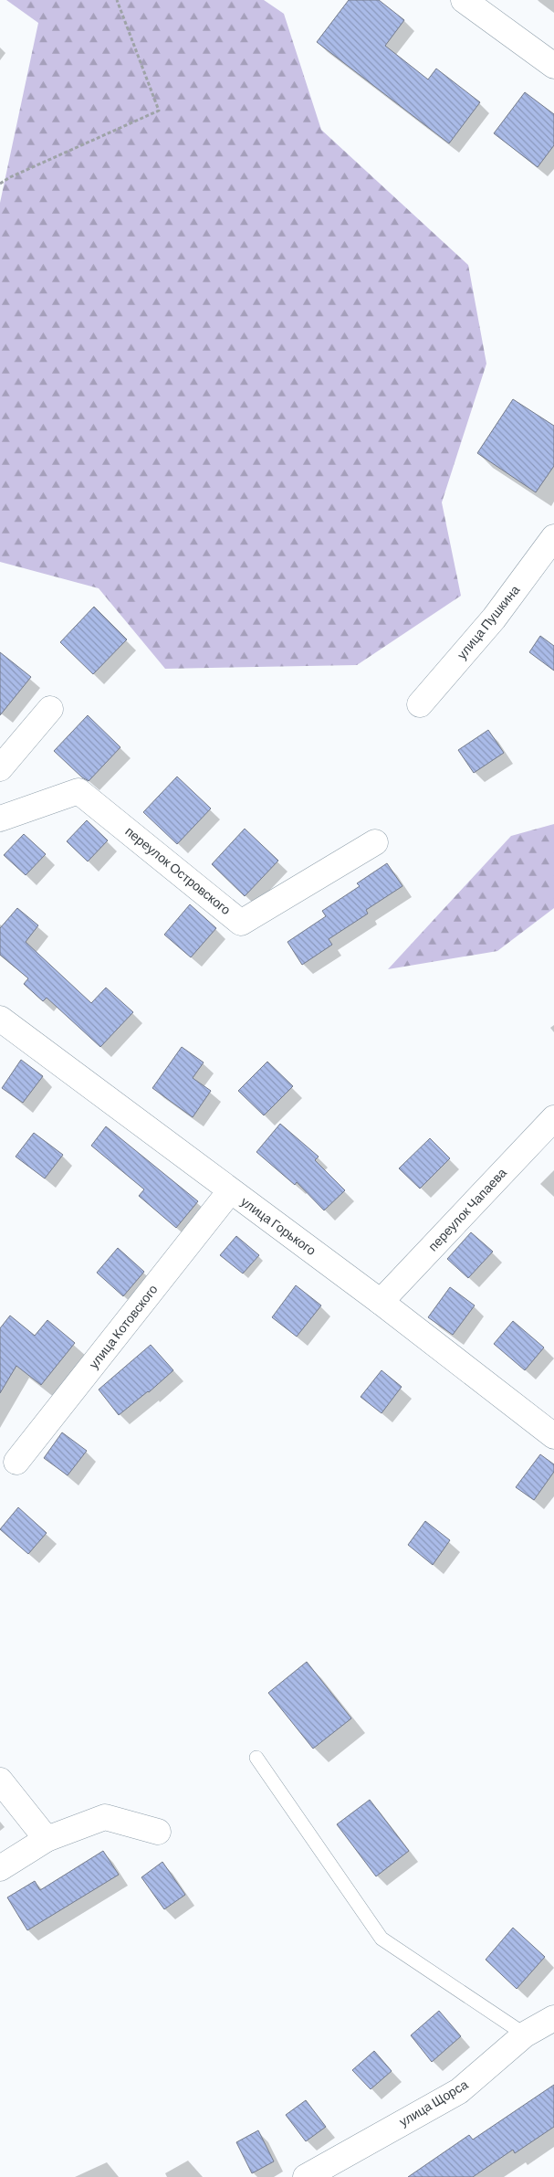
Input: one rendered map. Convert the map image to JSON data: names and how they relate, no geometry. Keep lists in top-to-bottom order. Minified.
{"streets":{"street":["улица Пушкина","переулок Островского","переулок Чапаева","улица Горького","улица Котовского","улица Щорса"]},"crossings":[["переулок Чапаева","улица Горького"],["улица Горького","улица Котовского"]]}
